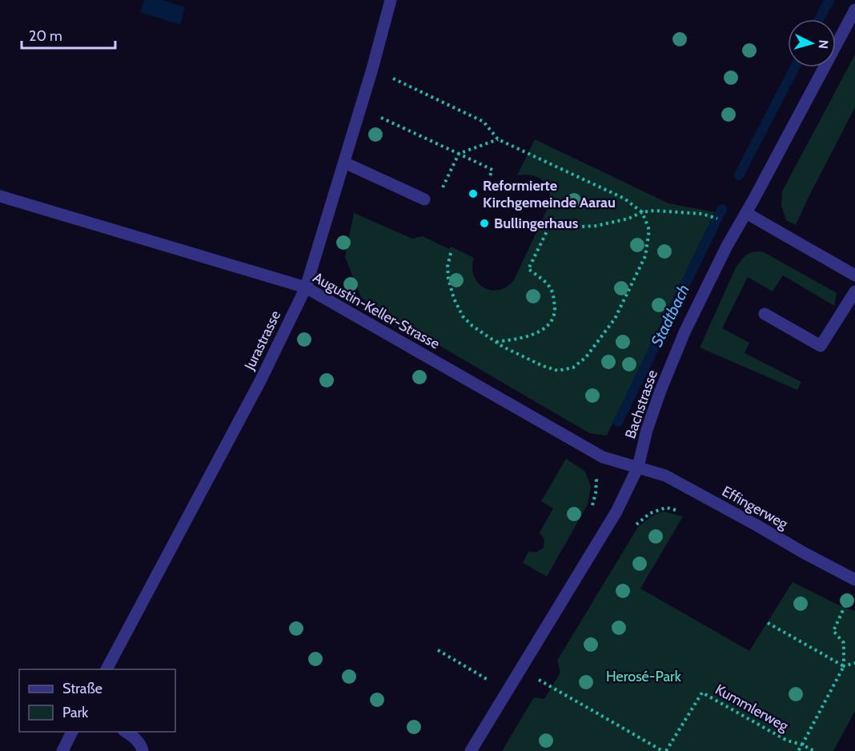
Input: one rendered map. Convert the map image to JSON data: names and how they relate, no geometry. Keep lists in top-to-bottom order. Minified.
{"streets":{"street":["Augustin-Keller-Strasse","Jurastrasse","Bachstrasse","Effingerweg"],"path":["Kummlerweg"]},"crossings":[["Augustin-Keller-Strasse","Jurastrasse"],["Augustin-Keller-Strasse","Bachstrasse"],["Augustin-Keller-Strasse","Effingerweg"],["Bachstrasse","Effingerweg"],["Bachstrasse","Kummlerweg"]],"water":["Stadtbach"],"parks":["Herosé-Park"],"places":["Reformierte Kirchgemeinde Aarau","Bullingerhaus"],"legend":["Straße","Park"],"scale_bar":"20 m","north":"right"}
